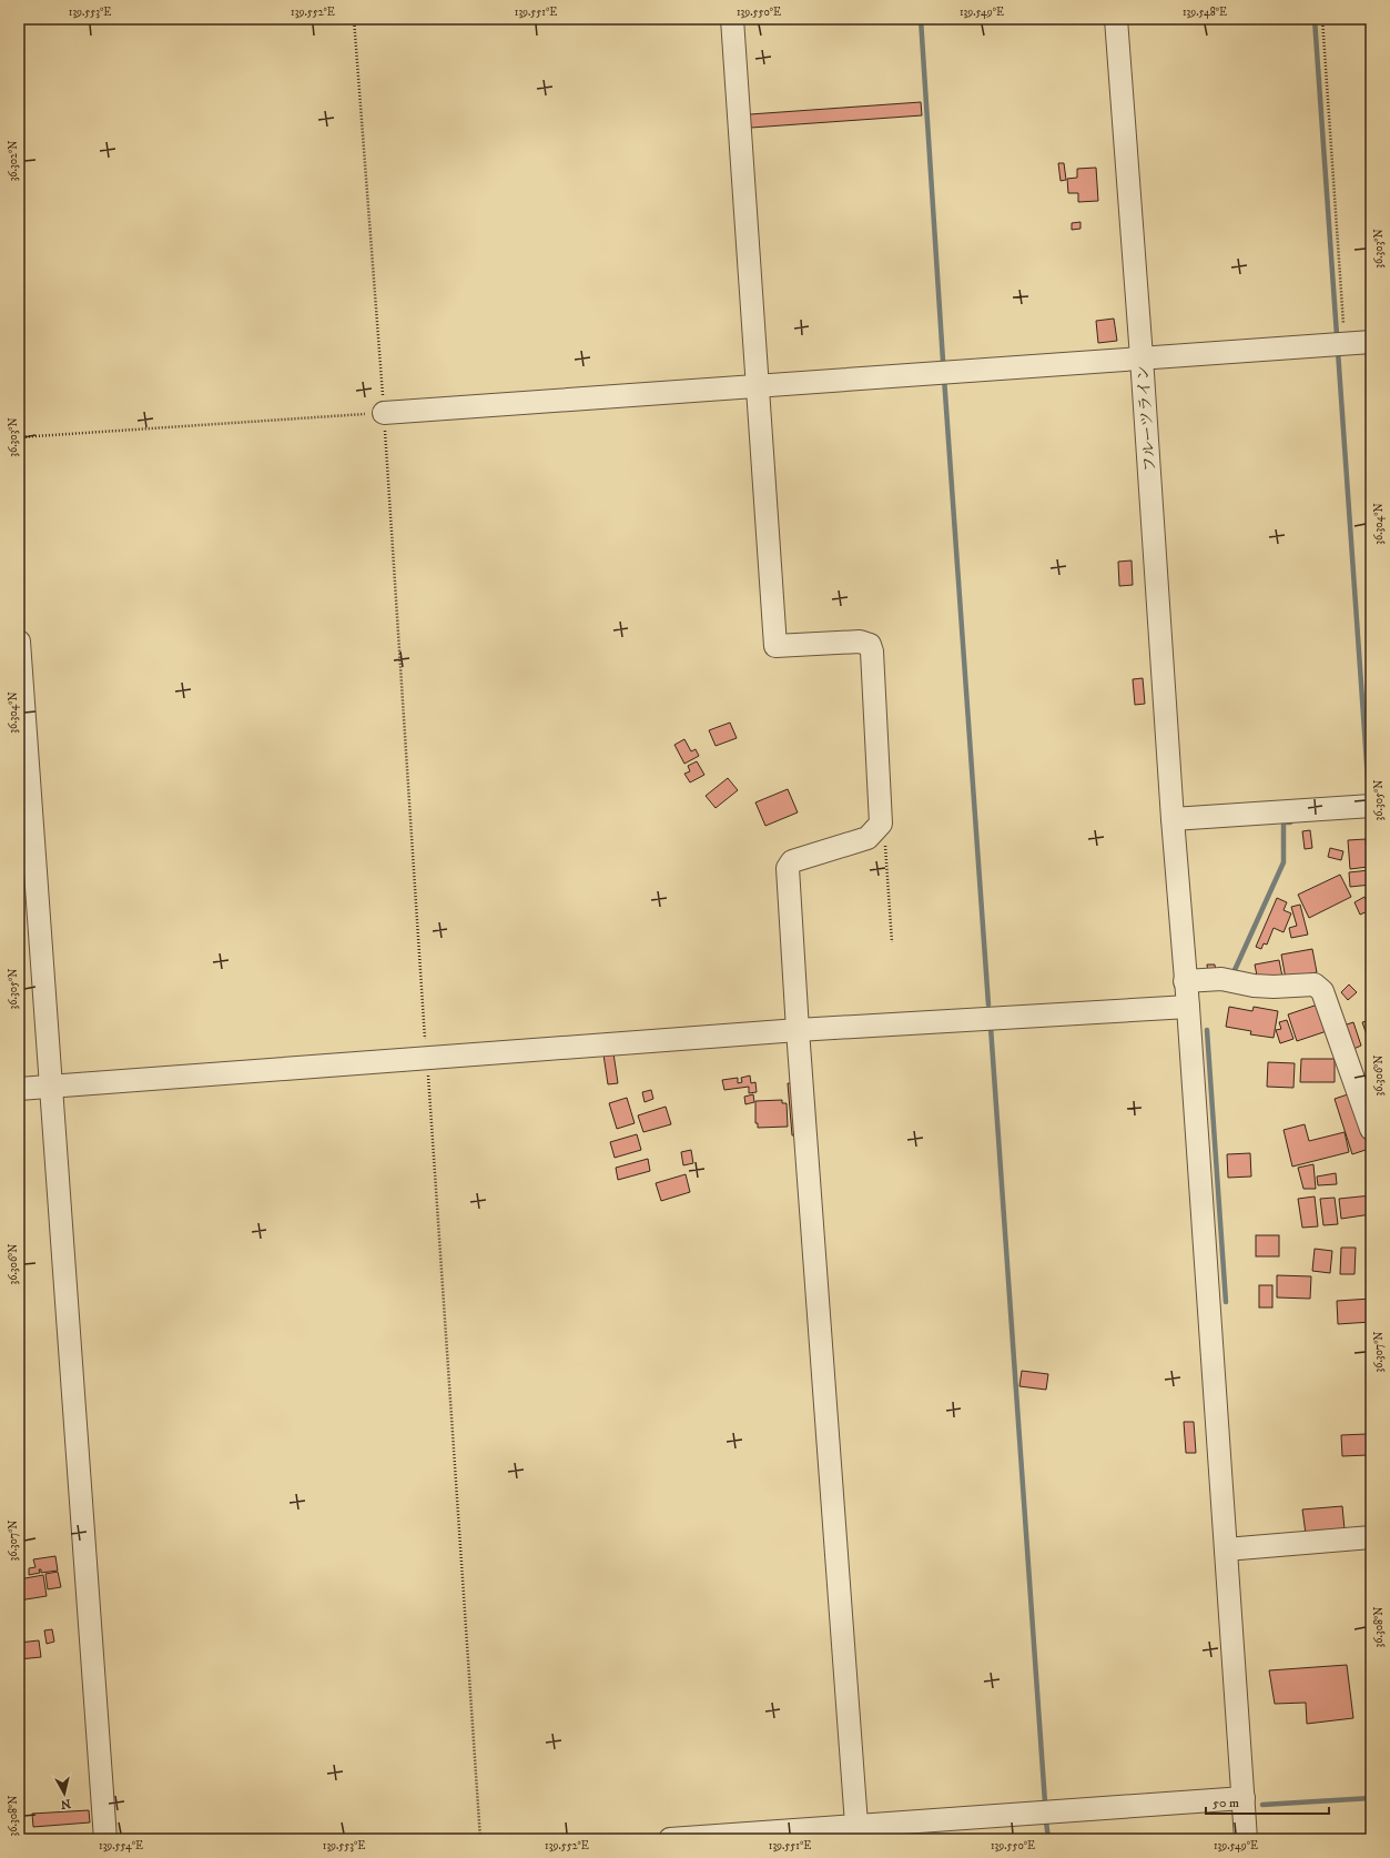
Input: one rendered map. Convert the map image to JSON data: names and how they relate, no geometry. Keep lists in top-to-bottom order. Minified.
{"streets":{"street":["フルーツライン"]},"scale_bar":"50 m","north":"bottom","coordinates":["139.553°E","139.552°E","139.551°E","139.550°E","139.549°E","139.548°E","36.302°N","36.303°N","36.304°N","36.305°N","36.306°N","36.307°N","36.308°N","139.554°E"]}
